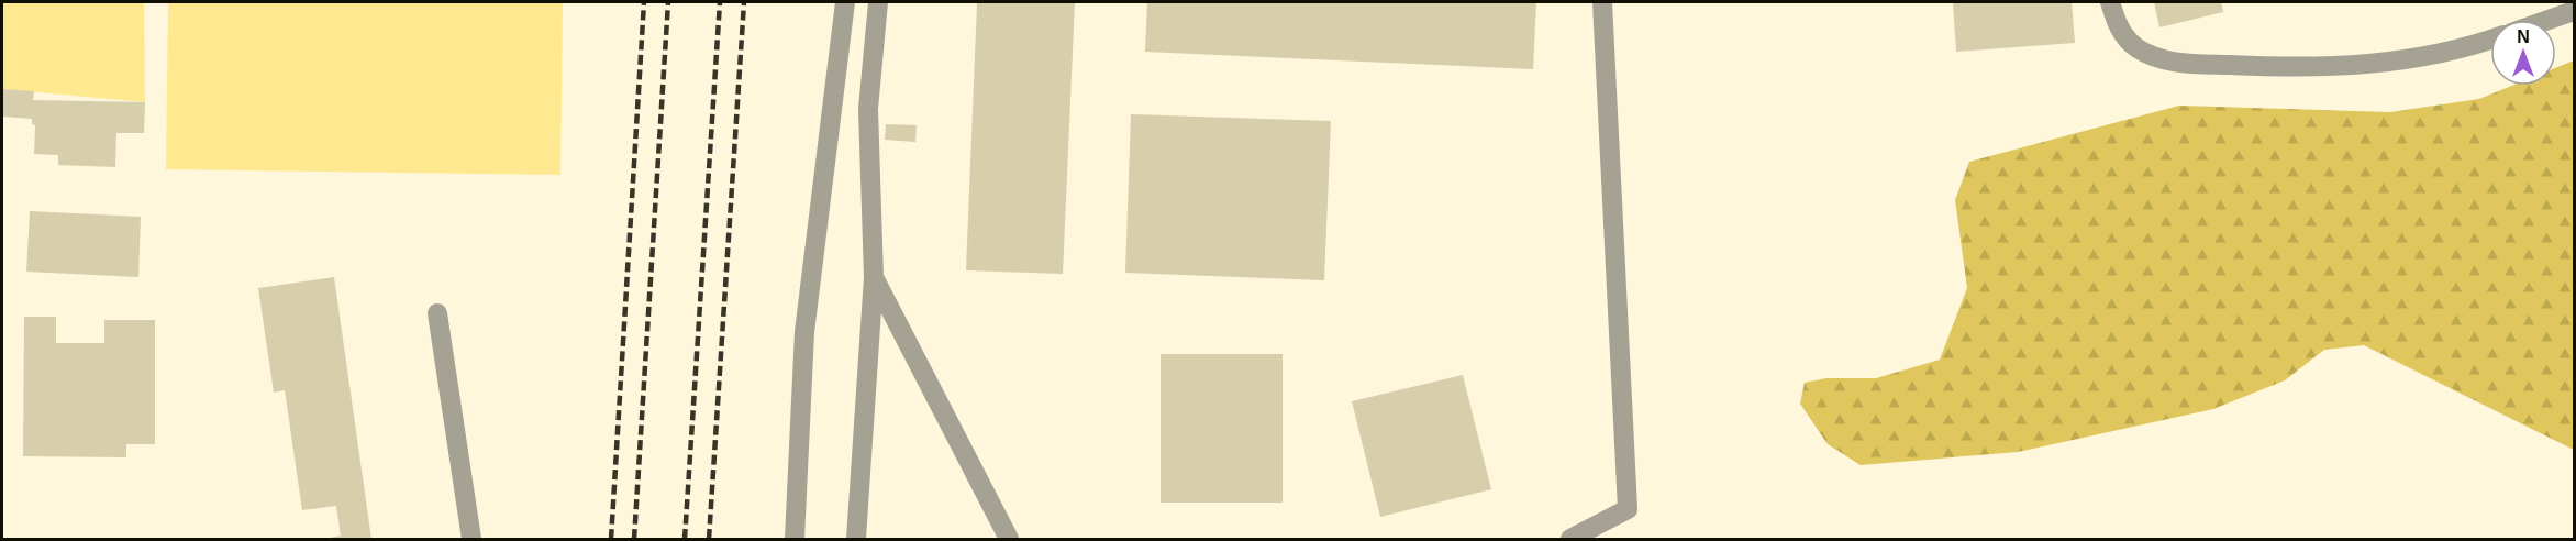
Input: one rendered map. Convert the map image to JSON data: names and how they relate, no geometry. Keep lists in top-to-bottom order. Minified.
{"north":"top"}
